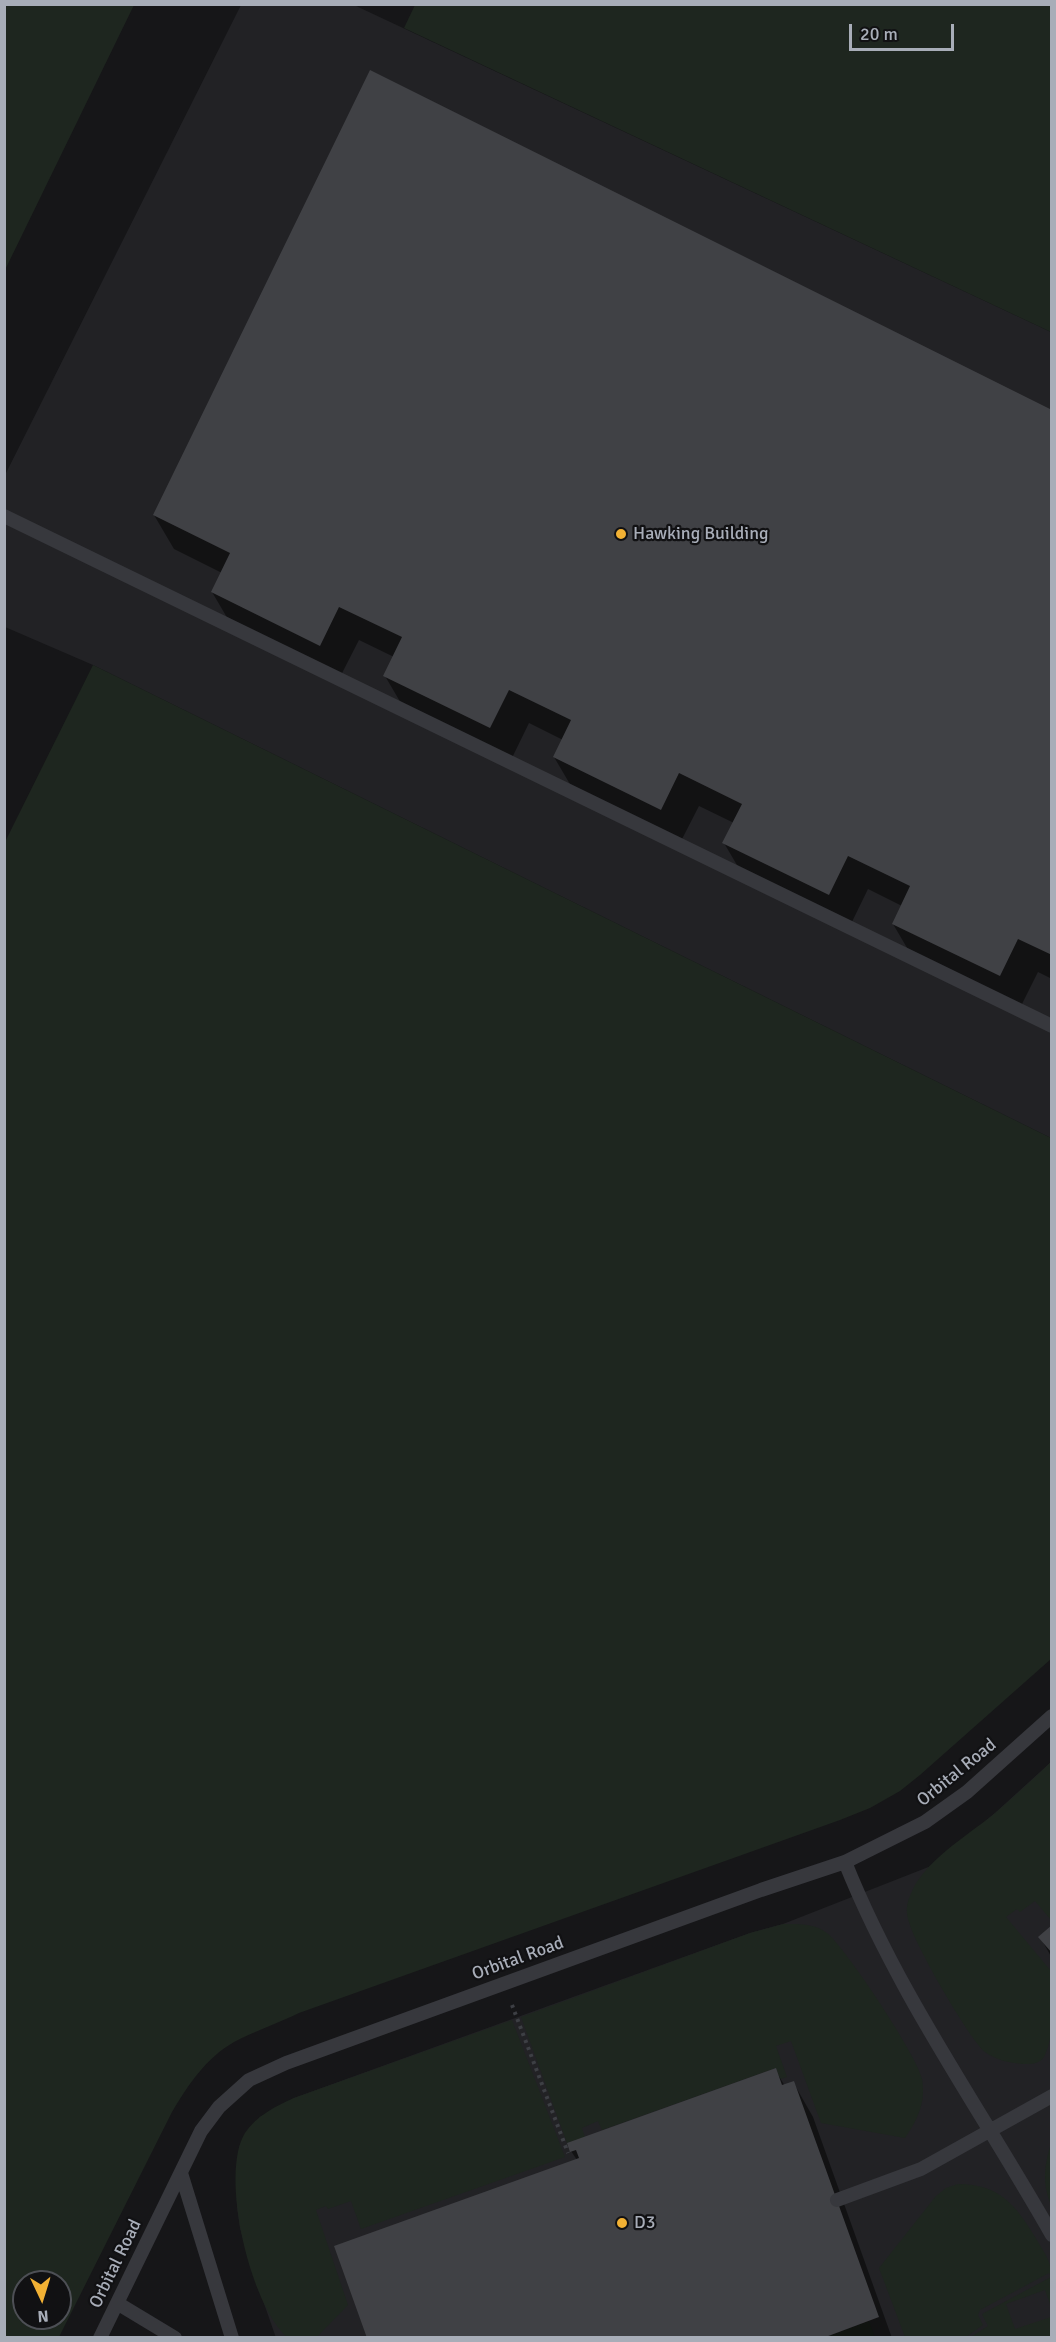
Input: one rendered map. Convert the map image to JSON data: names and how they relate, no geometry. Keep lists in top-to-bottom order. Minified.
{"streets":{"lane":["Orbital Road"]},"places":["Hawking Building","D3"],"scale_bar":"20 m","north":"bottom"}
